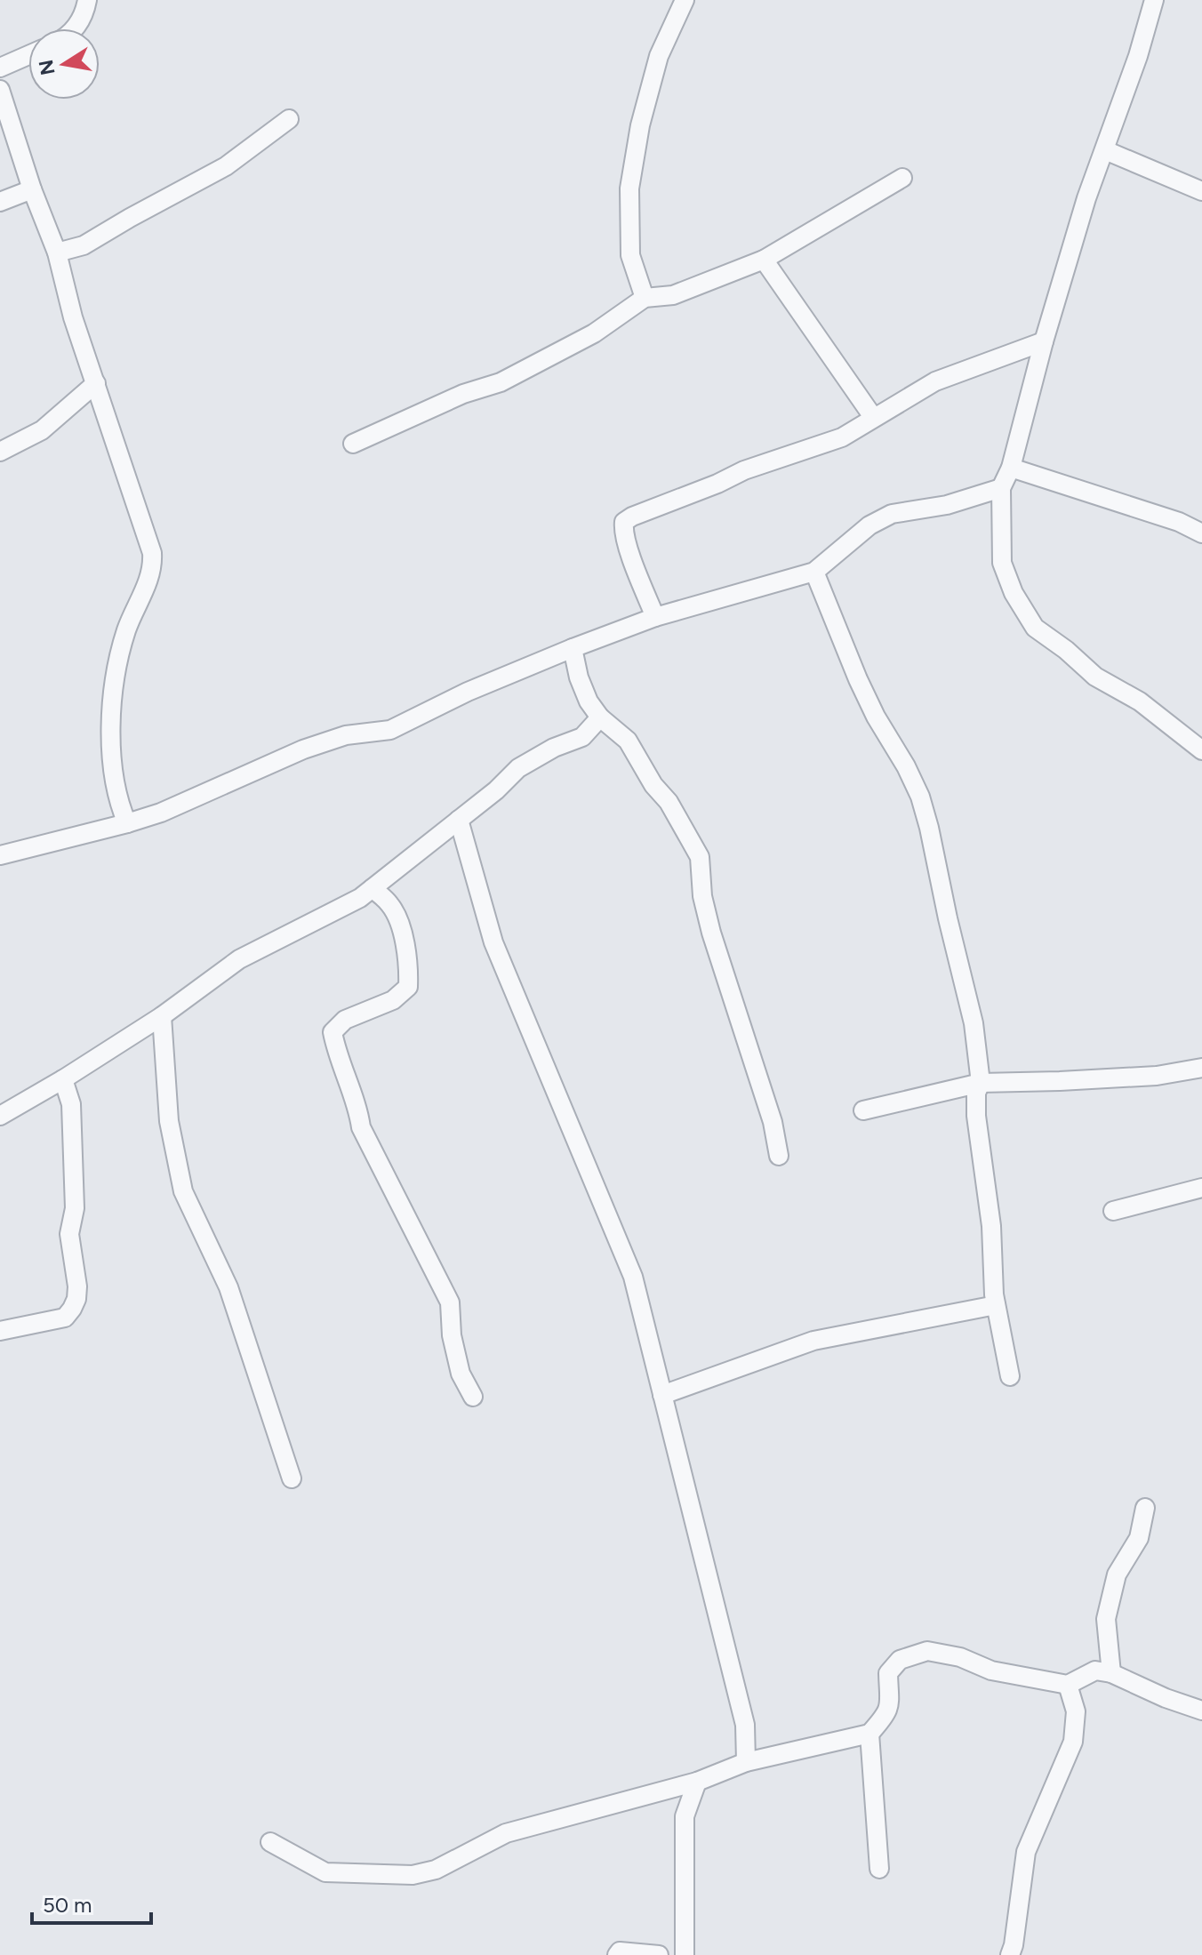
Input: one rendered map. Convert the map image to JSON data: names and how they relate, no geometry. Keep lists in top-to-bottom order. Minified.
{"scale_bar":"50 m","north":"left"}
